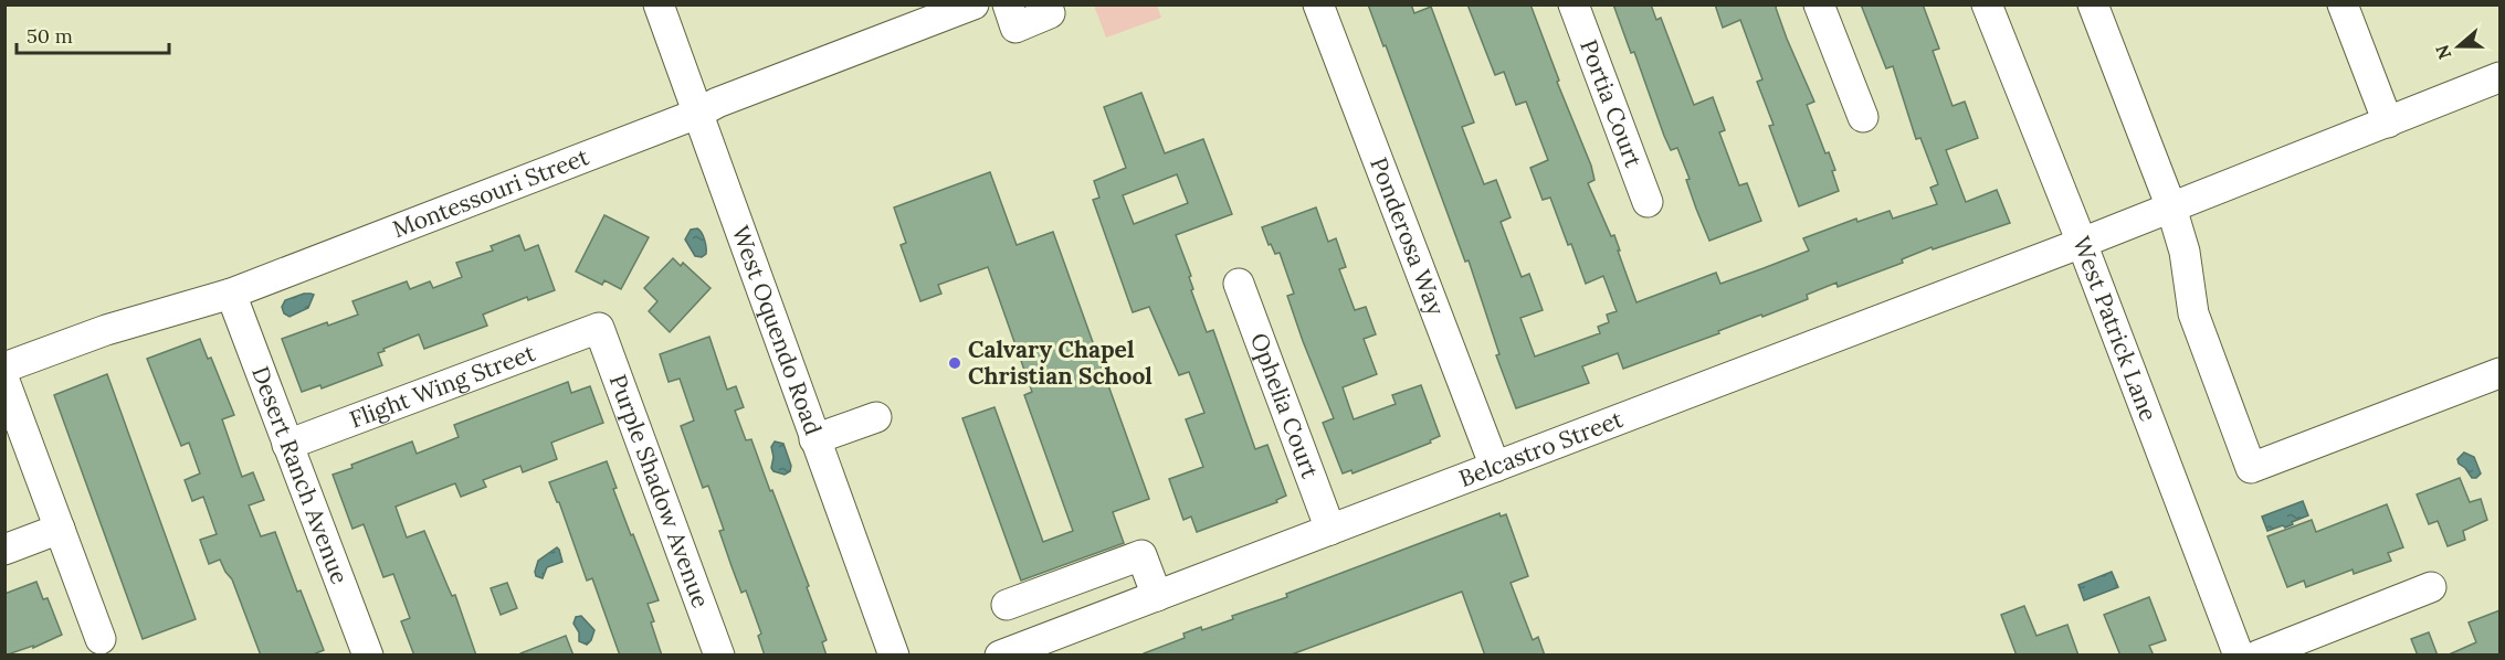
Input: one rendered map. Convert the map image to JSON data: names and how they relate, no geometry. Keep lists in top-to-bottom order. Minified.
{"streets":{"street":["Portia Court","Montessouri Street","Ponderosa Way","West Patrick Lane","West Oquendo Road","Flight Wing Street","Ophelia Court","Belcastro Street","Desert Ranch Avenue","Purple Shadow Avenue"]},"crossings":[["Montessouri Street","West Oquendo Road"],["Montessouri Street","Desert Ranch Avenue"],["Ponderosa Way","Belcastro Street"],["West Patrick Lane","Belcastro Street"],["Flight Wing Street","Desert Ranch Avenue"],["Flight Wing Street","Purple Shadow Avenue"],["Ophelia Court","Belcastro Street"]],"places":["Calvary Chapel Christian School"],"scale_bar":"50 m","north":"left"}
